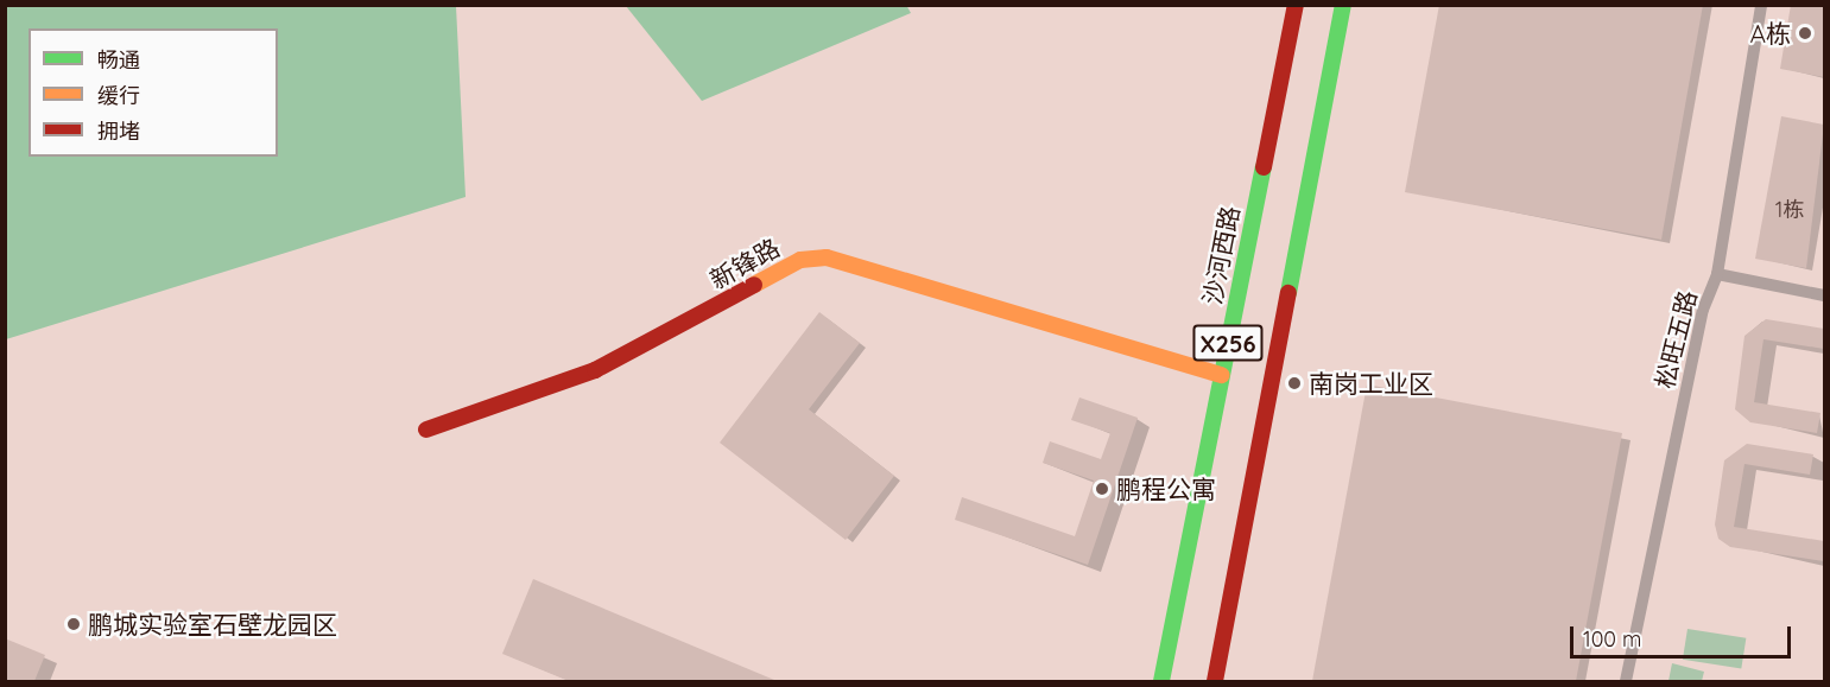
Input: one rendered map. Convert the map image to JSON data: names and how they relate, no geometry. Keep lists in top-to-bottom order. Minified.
{"streets":{"main road":["沙河西路","新锋路","X256"],"street":["松旺五路"]},"crossings":[["沙河西路","新锋路"]],"places":["A栋","南岗工业区","鹏程公寓","鹏城实验室石壁龙园区"],"house_numbers":["1栋"],"legend":["畅通","缓行","拥堵"],"scale_bar":"100 m"}
